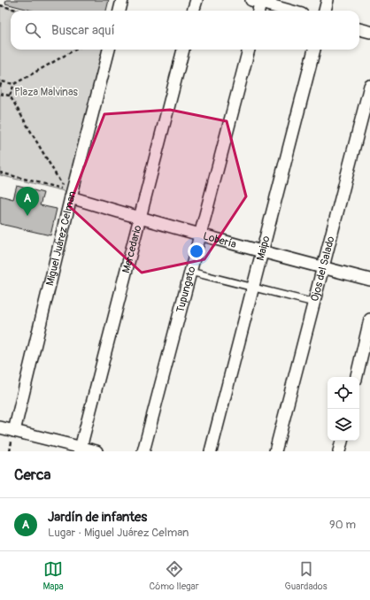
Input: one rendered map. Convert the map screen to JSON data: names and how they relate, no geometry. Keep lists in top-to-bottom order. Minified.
{"streets":{"street":["Miguel Juárez Celman","Lobería","Mercedario","Maipo","Ojos del Salado","Tupungato"]},"crossings":[["Miguel Juárez Celman","Lobería"],["Lobería","Mercedario"],["Lobería","Maipo"],["Lobería","Ojos del Salado"],["Lobería","Tupungato"]],"parks":["Plaza Malvinas"],"page":{"search":"Buscar aquí","pins":"A","heading":"Cerca","list":[{"mark":"A","name":"Jardín de infantes","note":"Lugar · Miguel Juárez Celman","value":"90 m"}],"nav":["Mapa","Cómo llegar","Guardados"]}}
